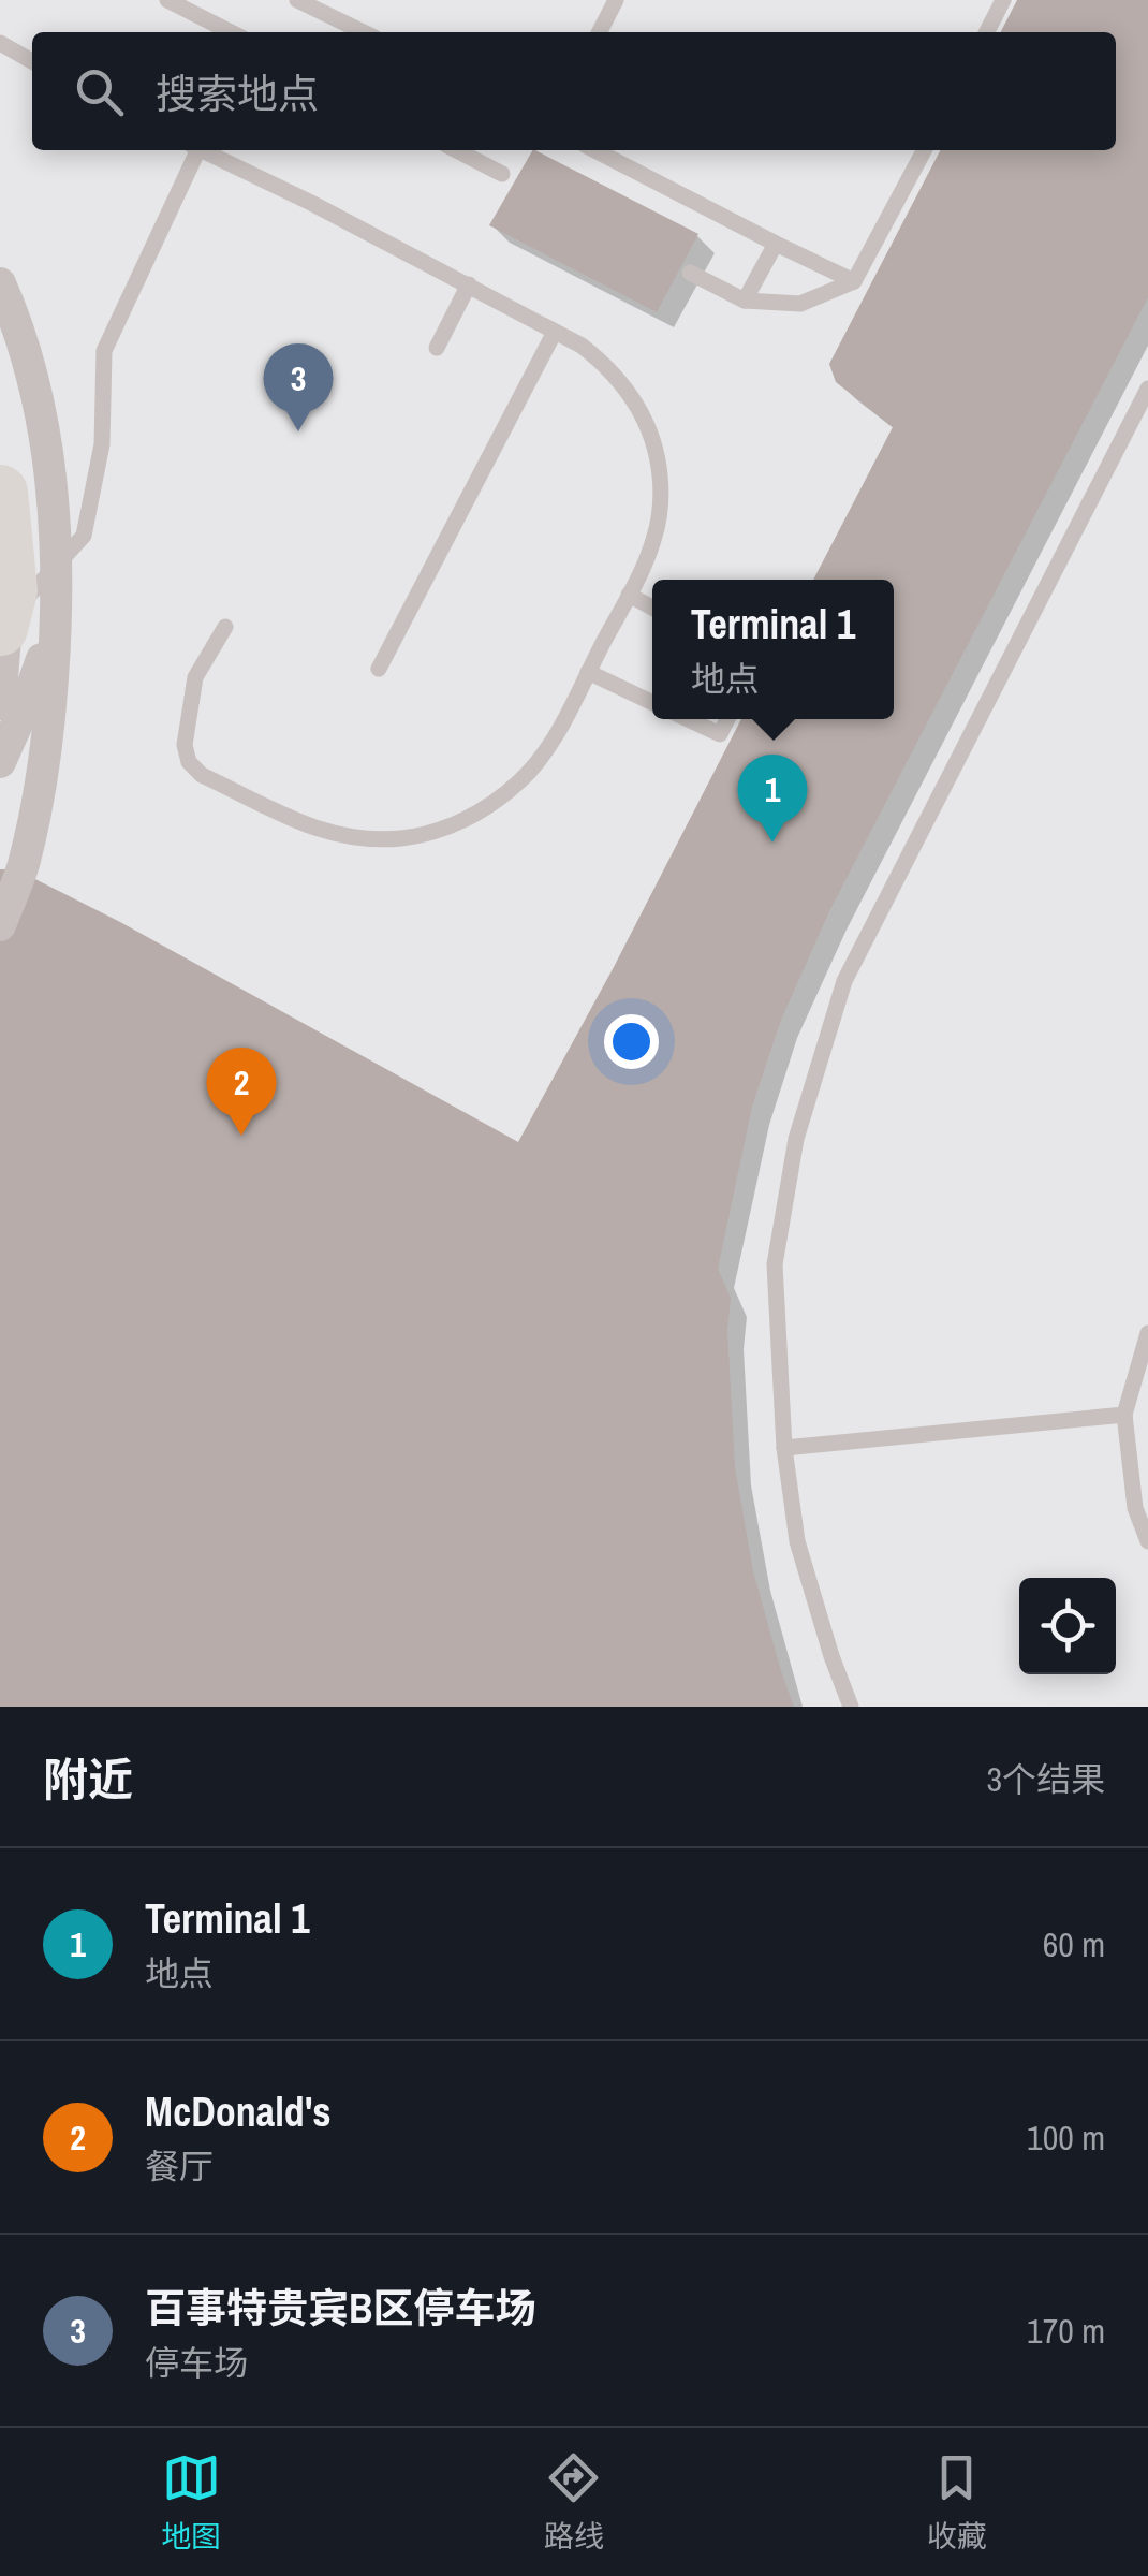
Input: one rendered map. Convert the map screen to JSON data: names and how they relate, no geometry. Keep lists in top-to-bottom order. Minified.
{"page":{"search":"搜索地点","pins":["3","1","2"],"popup":["Terminal 1","地点"],"heading":["附近","3个结果"],"list":[{"mark":"1","name":"Terminal 1","note":"地点","value":"60 m"},{"mark":"2","name":"McDonald's","note":"餐厅","value":"100 m"},{"mark":"3","name":"百事特贵宾B区停车场","note":"停车场","value":"170 m"}],"nav":["地图","路线","收藏"]}}
